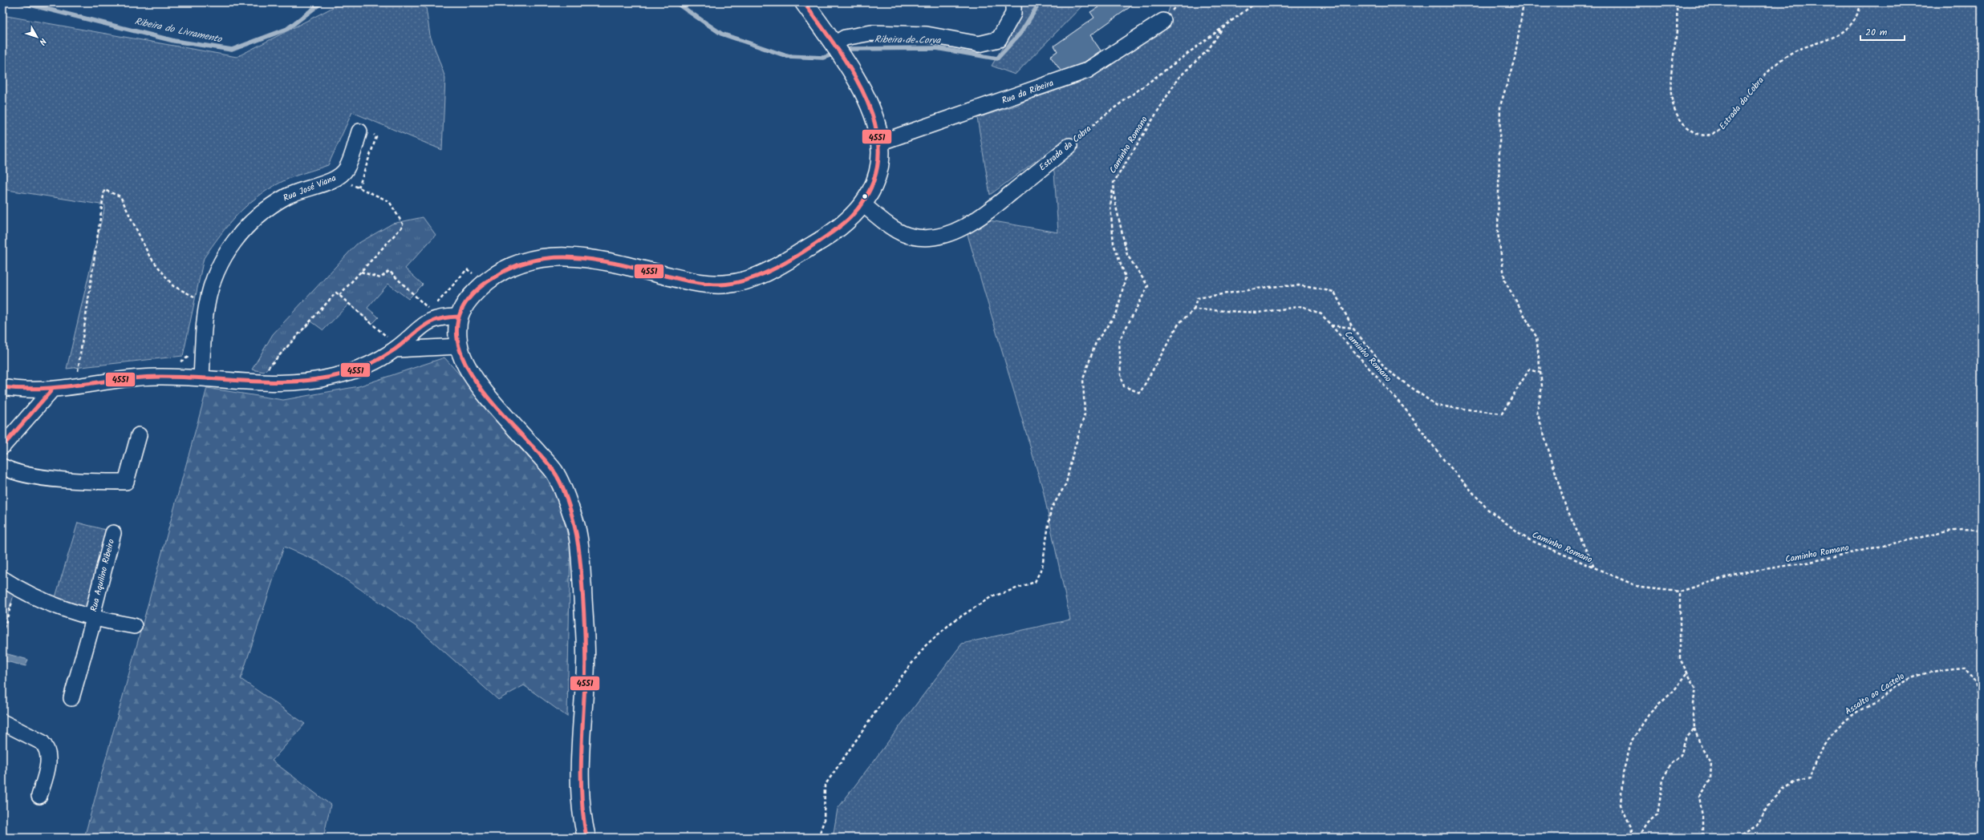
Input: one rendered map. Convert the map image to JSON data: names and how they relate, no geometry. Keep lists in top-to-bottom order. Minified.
{"streets":{"street":["Rua da Ribeira","Estrada da Cobra","Rua José Viana","Rua Aquilino Ribeiro"],"path":["Caminho Romano","Assalto ao Castelo"]},"crossings":[["Estrada da Cobra","Caminho Romano"]],"water":["Ribeira do Livramento","Ribeira de Corva"],"lines":["transit line 4551"],"scale_bar":"20 m","north":"bottom right"}
